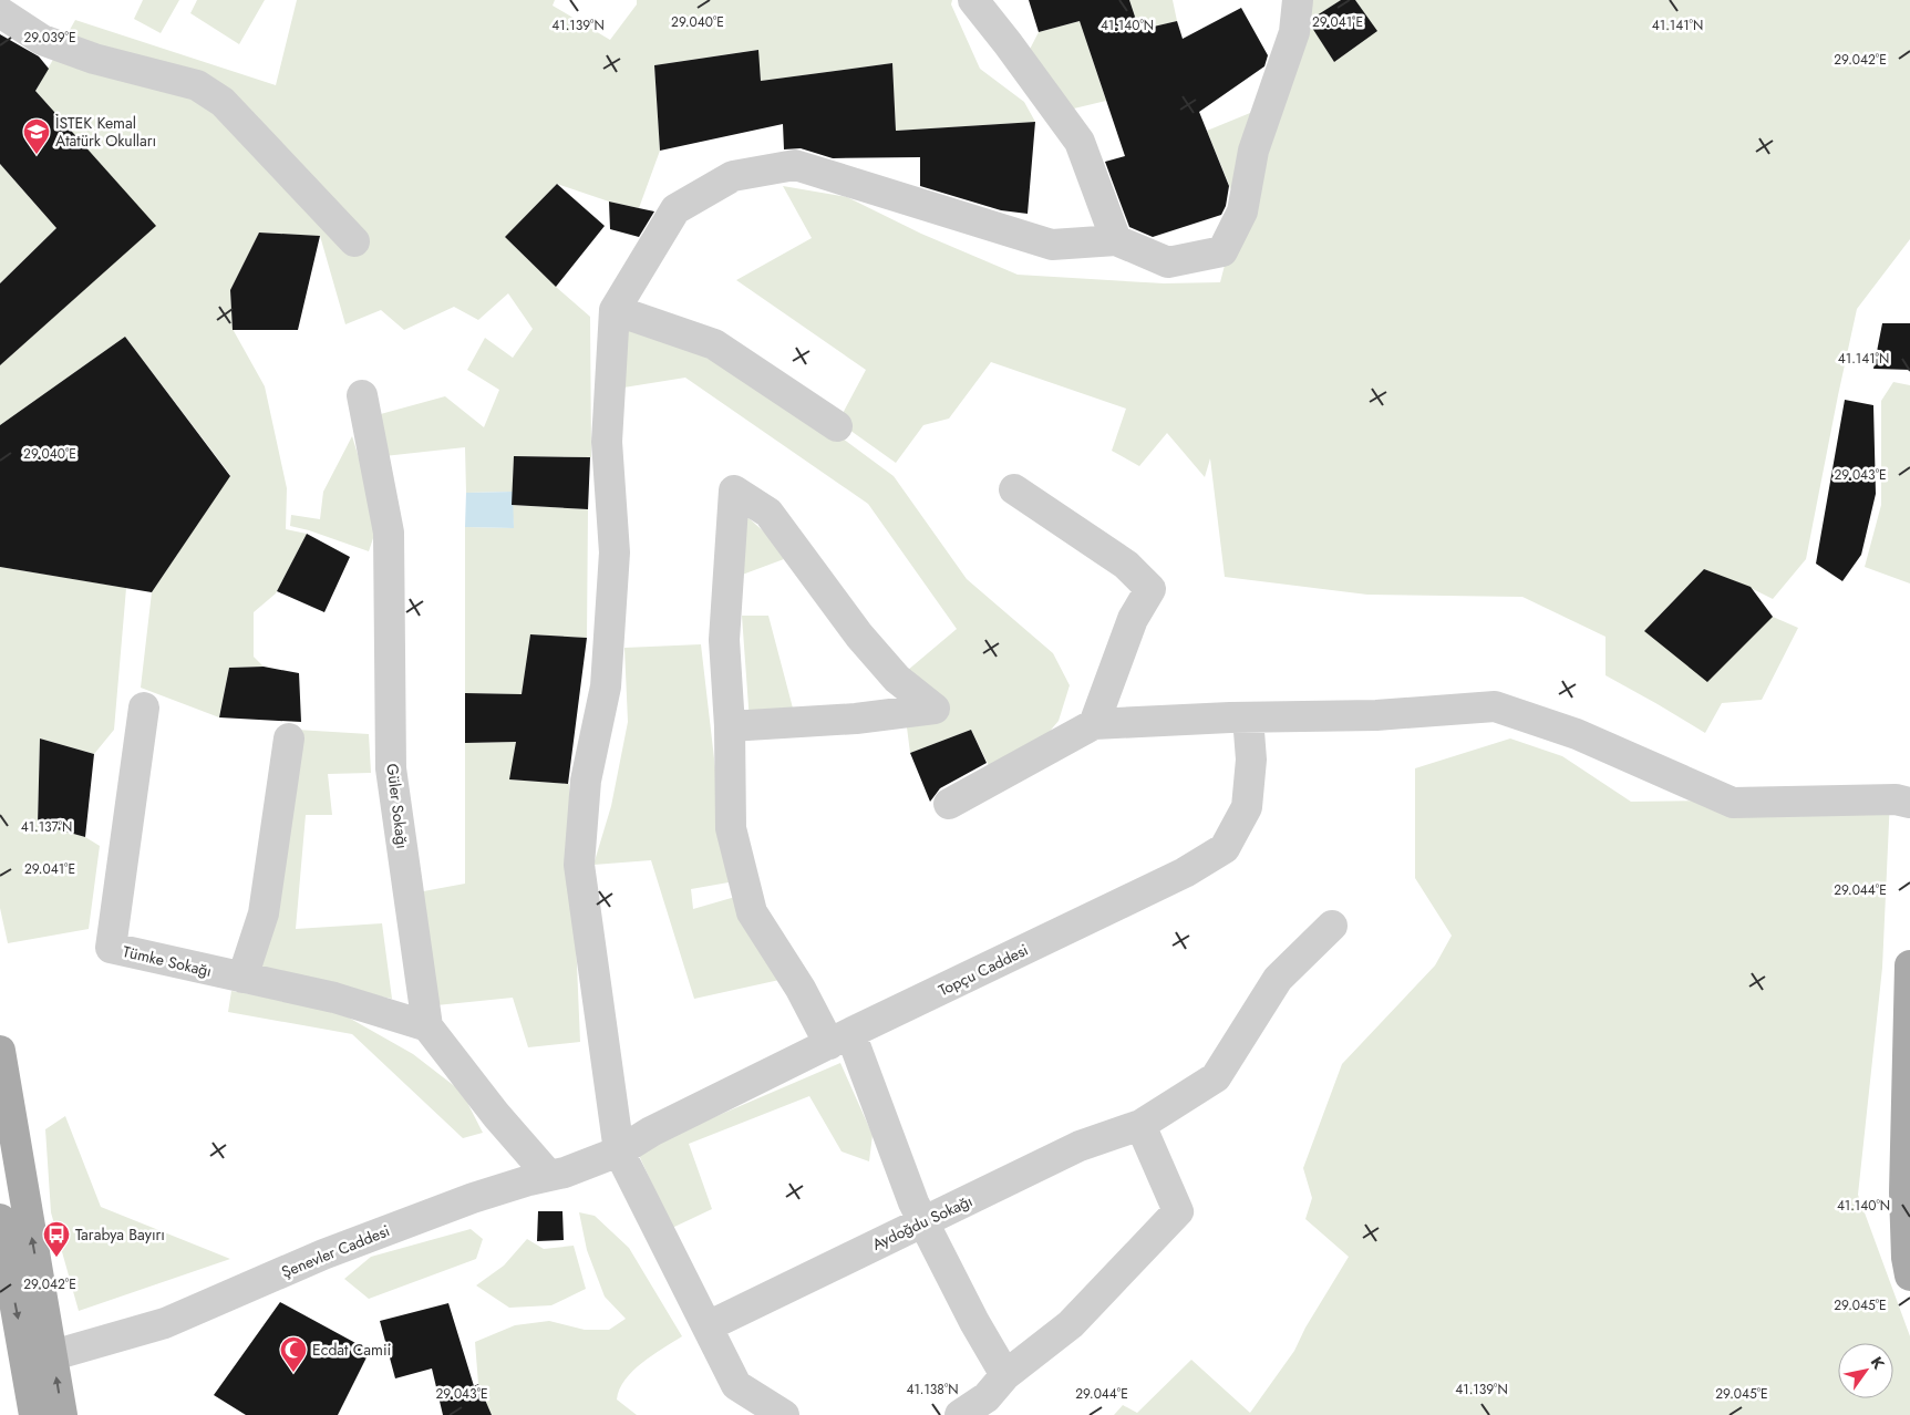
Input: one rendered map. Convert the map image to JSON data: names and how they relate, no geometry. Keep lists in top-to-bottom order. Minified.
{"streets":{"street":["Güler Sokağı","Tümke Sokağı","Topçu Caddesi","Aydoğdu Sokağı","Şenevler Caddesi"]},"crossings":[["Güler Sokağı","Tümke Sokağı"],["Güler Sokağı","Şenevler Caddesi"],["Topçu Caddesi","Şenevler Caddesi"]],"places":{"school or university":["İSTEK Kemal Atatürk Okulları"],"bus stop":["Tarabya Bayırı"],"mosque":["Ecdat Camii"]},"north":"top right","coordinates":["29.040°E","29.041°E","41.140°N","41.139°N","41.141°N","29.039°E","29.042°E","29.043°E","41.137°N","29.044°E","29.045°E","41.138°N"]}
